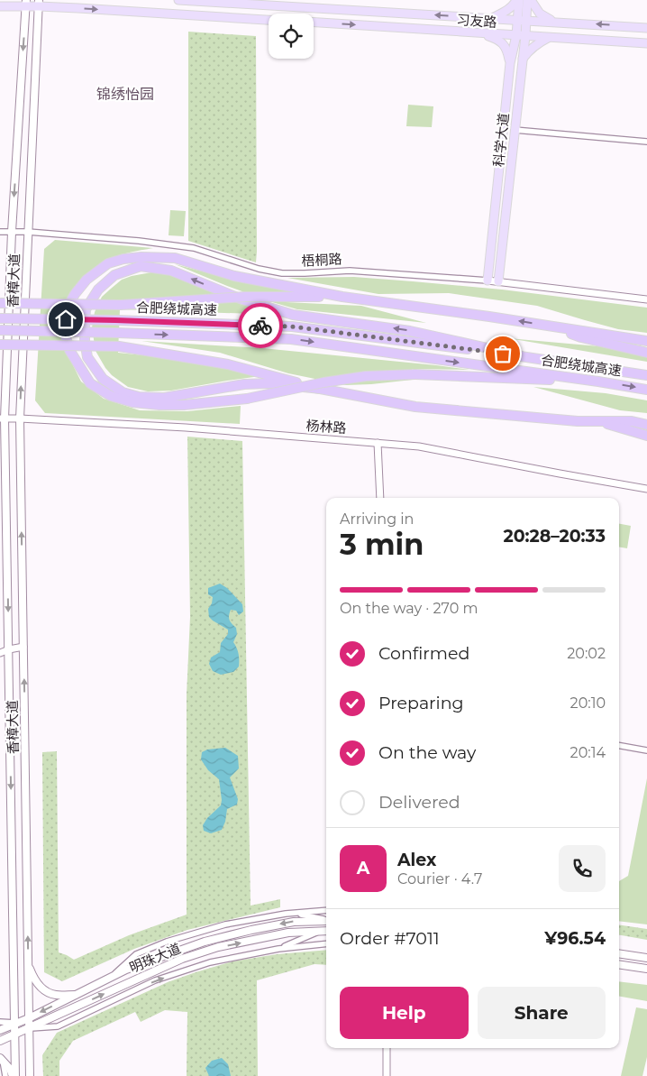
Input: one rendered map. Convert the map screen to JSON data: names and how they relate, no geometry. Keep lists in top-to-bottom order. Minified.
{"streets":{"highway":["合肥绕城高速"],"main road":["习友路","科学大道","香樟大道","明珠大道"],"street":["梧桐路","杨林路"]},"crossings":[["习友路","科学大道"],["科学大道","梧桐路"],["梧桐路","香樟大道"],["香樟大道","杨林路"],["香樟大道","明珠大道"]],"districts":["锦绣怡园"],"page":{"heading":["3 min","Arriving in","20:28–20:33"],"panel":["Alex","Courier · 4.7","Order #7011","¥96.54"],"bar":"On the way · 270 m","list":[["Confirmed","20:02"],["Preparing","20:10"],["On the way","20:14"],"Delivered"],"round":"A","buttons":["Help","Share"]}}
